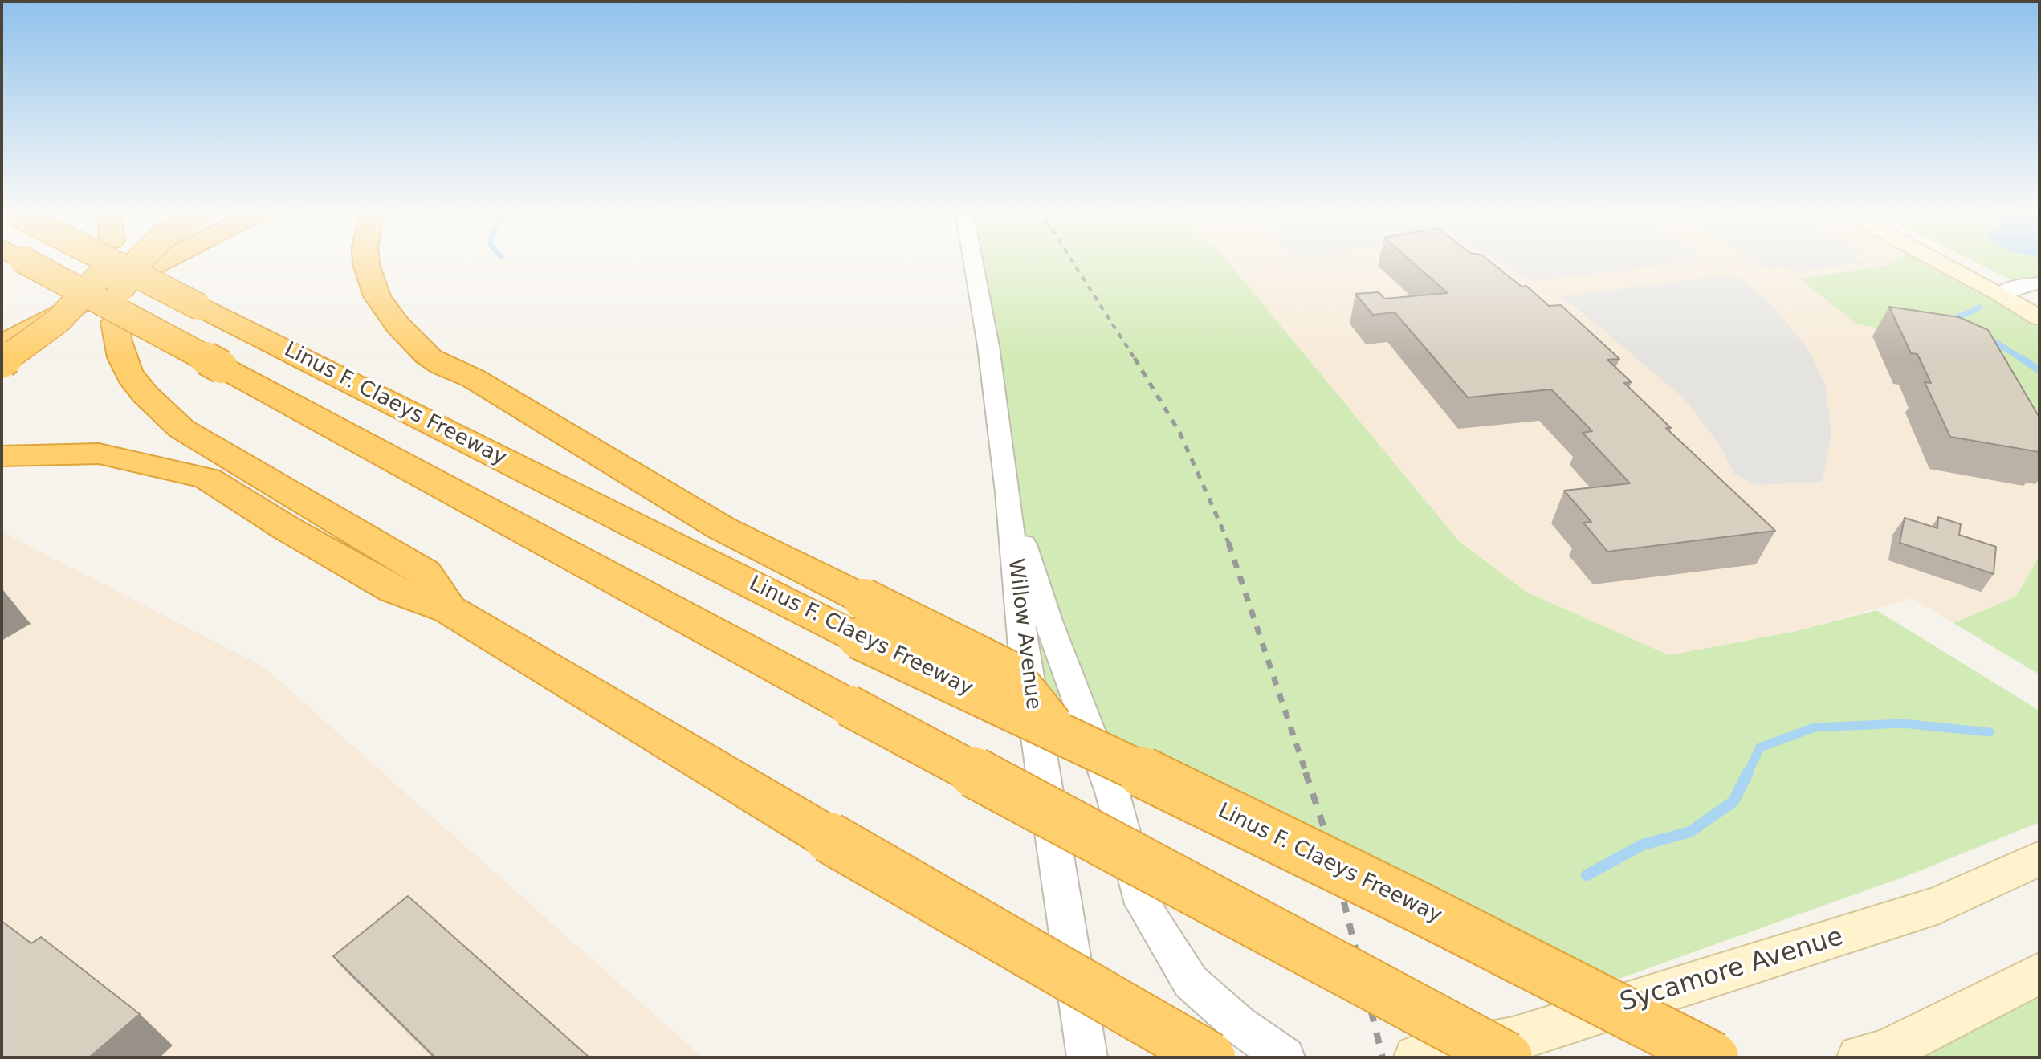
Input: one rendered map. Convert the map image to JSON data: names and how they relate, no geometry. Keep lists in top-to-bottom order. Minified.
{"streets":{"highway":["Linus F. Claeys Freeway"],"main road":["Sycamore Avenue"],"street":["Willow Avenue"]}}
